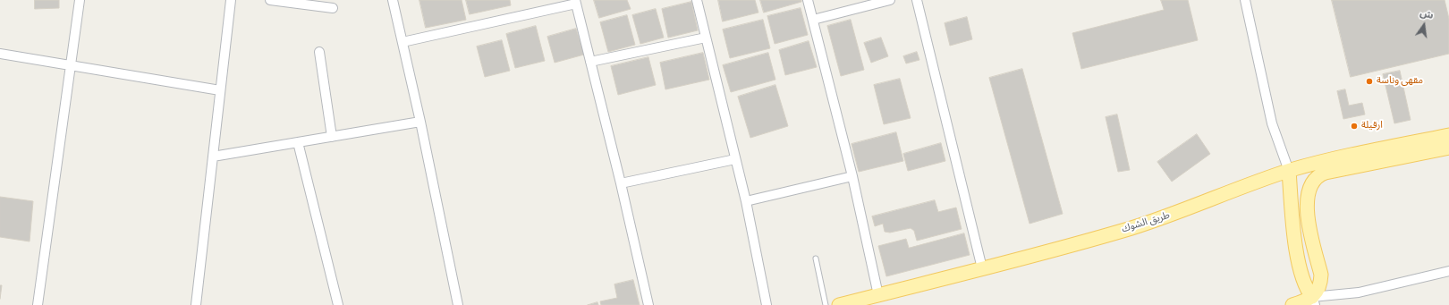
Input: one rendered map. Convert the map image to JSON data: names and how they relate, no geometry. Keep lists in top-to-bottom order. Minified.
{"streets":{"main road":["طريق الشوك"]},"places":["مقهى وناسة","ارقيلة"],"north":"top"}
